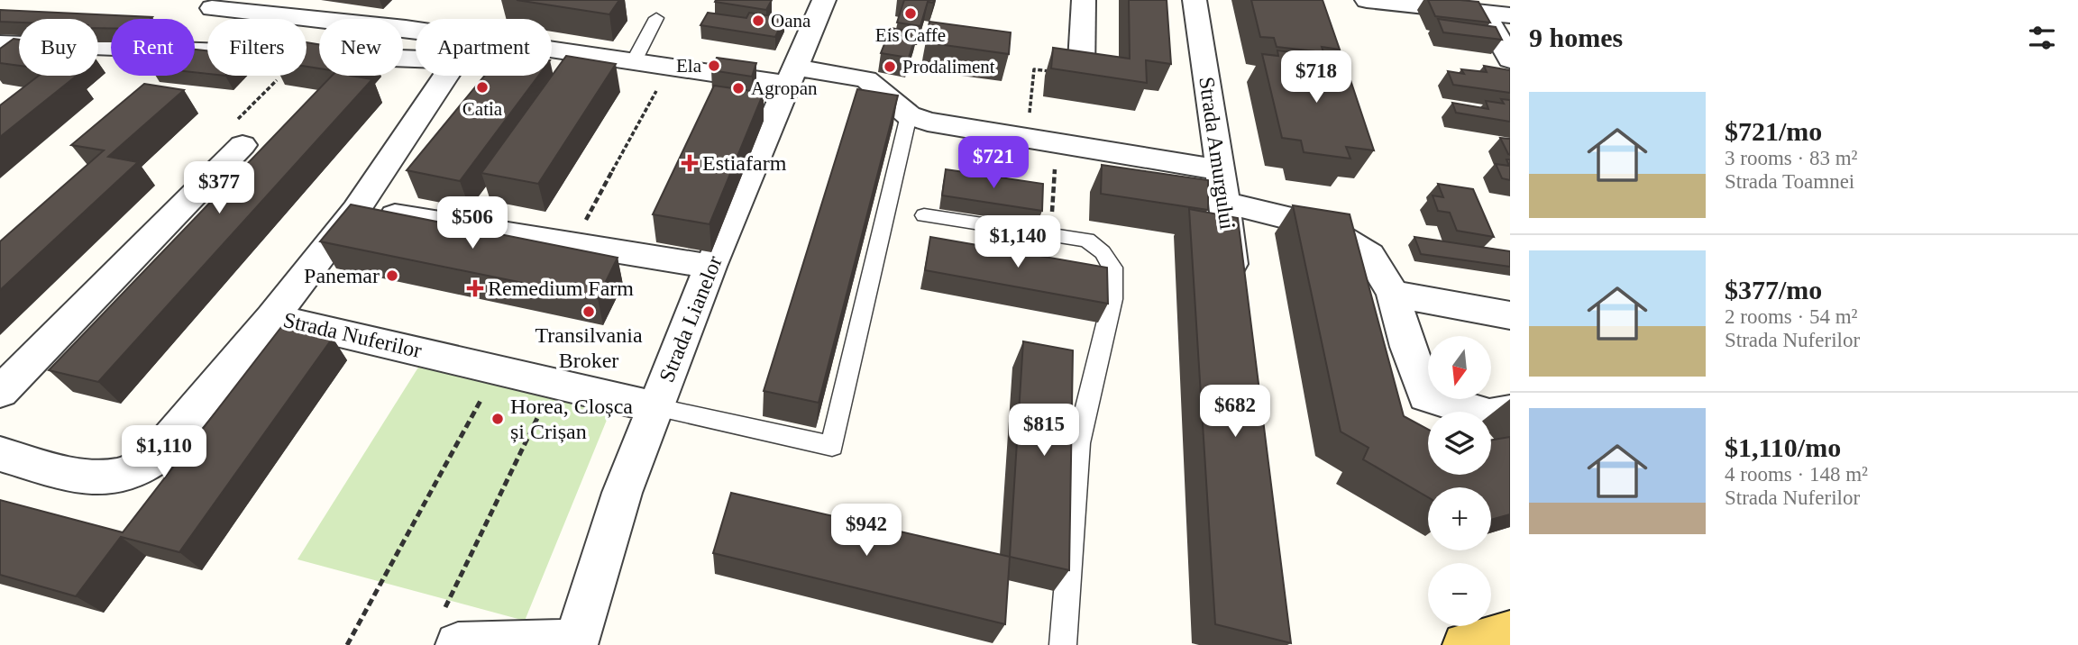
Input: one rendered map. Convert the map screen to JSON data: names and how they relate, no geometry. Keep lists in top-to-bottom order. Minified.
{"streets":{"street":["Strada Amurgului","Strada Lianelor","Strada Nuferilor"]},"crossings":[["Strada Lianelor","Strada Nuferilor"]],"places":{"other":["Eis Caffe","Oana","Ela","Prodaliment","Catia","Agropan","Panemar","Transilvania Broker","Horea, Cloșca și Crișan"],"health":["Estiafarm","Remedium Farm"]},"north":"bottom","page":{"heading":"9 homes","chip":["Buy","Rent","Filters","New","Apartment"],"price":["$718","$721","$377","$506","$1,140","$682","$815","$1,110","$942"],"list":[{"name":"$721/mo","note":"3 rooms · 83 m² · Strada Toamnei"},{"name":"$377/mo","note":"2 rooms · 54 m² · Strada Nuferilor"},{"name":"$1,110/mo","note":"4 rooms · 148 m² · Strada Nuferilor"}],"map_buttons":["+","−"]}}
